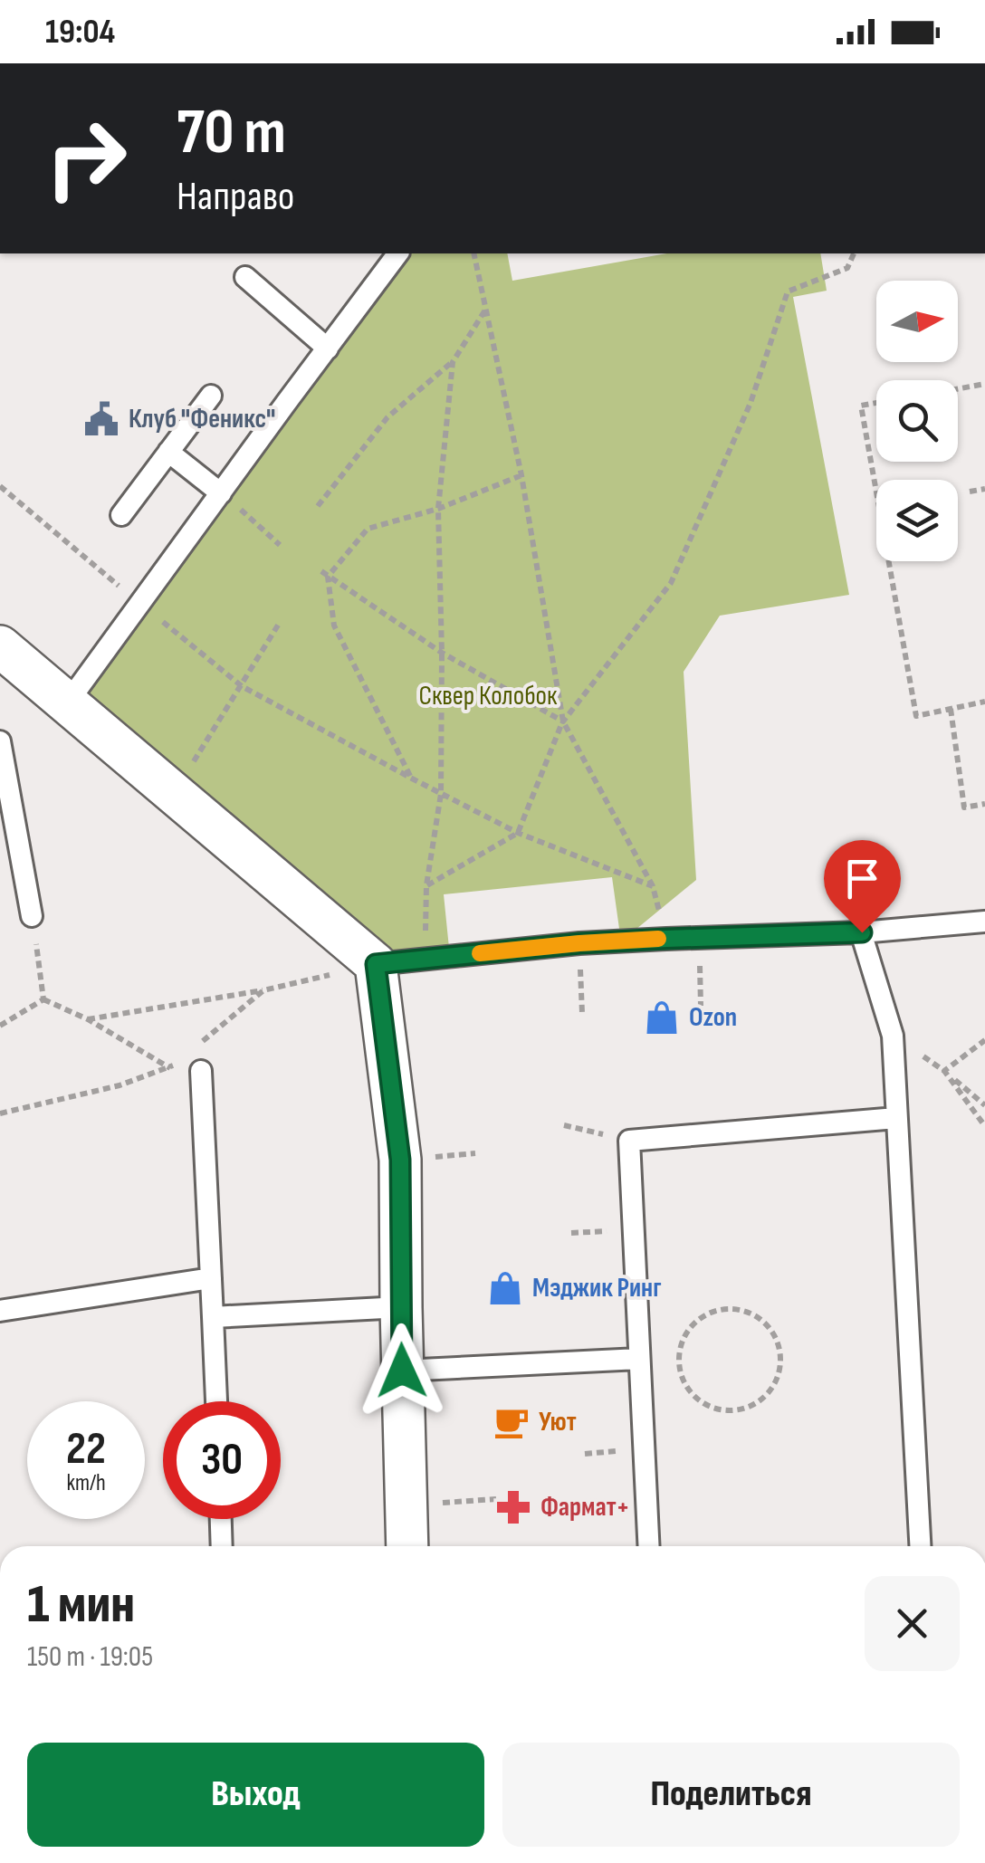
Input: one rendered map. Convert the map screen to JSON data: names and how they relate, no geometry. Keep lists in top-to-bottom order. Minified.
{"parks":["Сквер Колобок"],"places":{"public building":["Клуб \"Феникс\""],"shop":["Ozon","Мэджик Ринг"],"cafe":["Уют"],"pharmacy":["Фармат+"]},"north":"right","page":{"status":"19:04","turn":["70 m","Направо"],"speed":"22 km/h","limit":"30","heading":["1 мин","150 m · 19:05"],"buttons":["Выход","Поделиться"]}}
